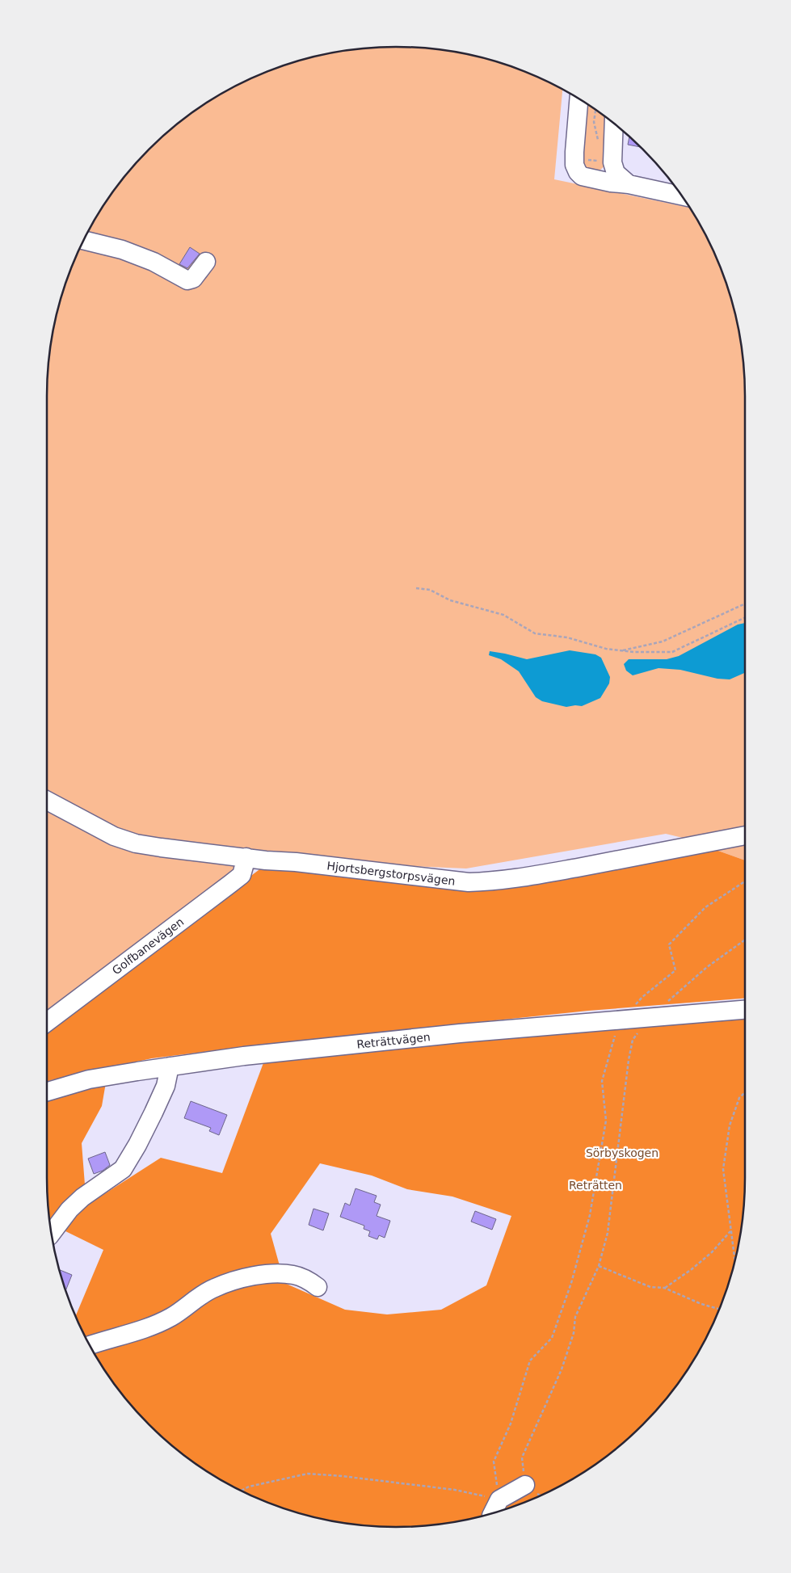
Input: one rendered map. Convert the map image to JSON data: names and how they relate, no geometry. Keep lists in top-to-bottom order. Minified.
{"streets":{"street":["Hjortsbergstorpsvägen","Golfbanevägen","Reträttvägen"]},"crossings":[["Hjortsbergstorpsvägen","Golfbanevägen"]],"parks":["Sörbyskogen","Reträtten"]}
